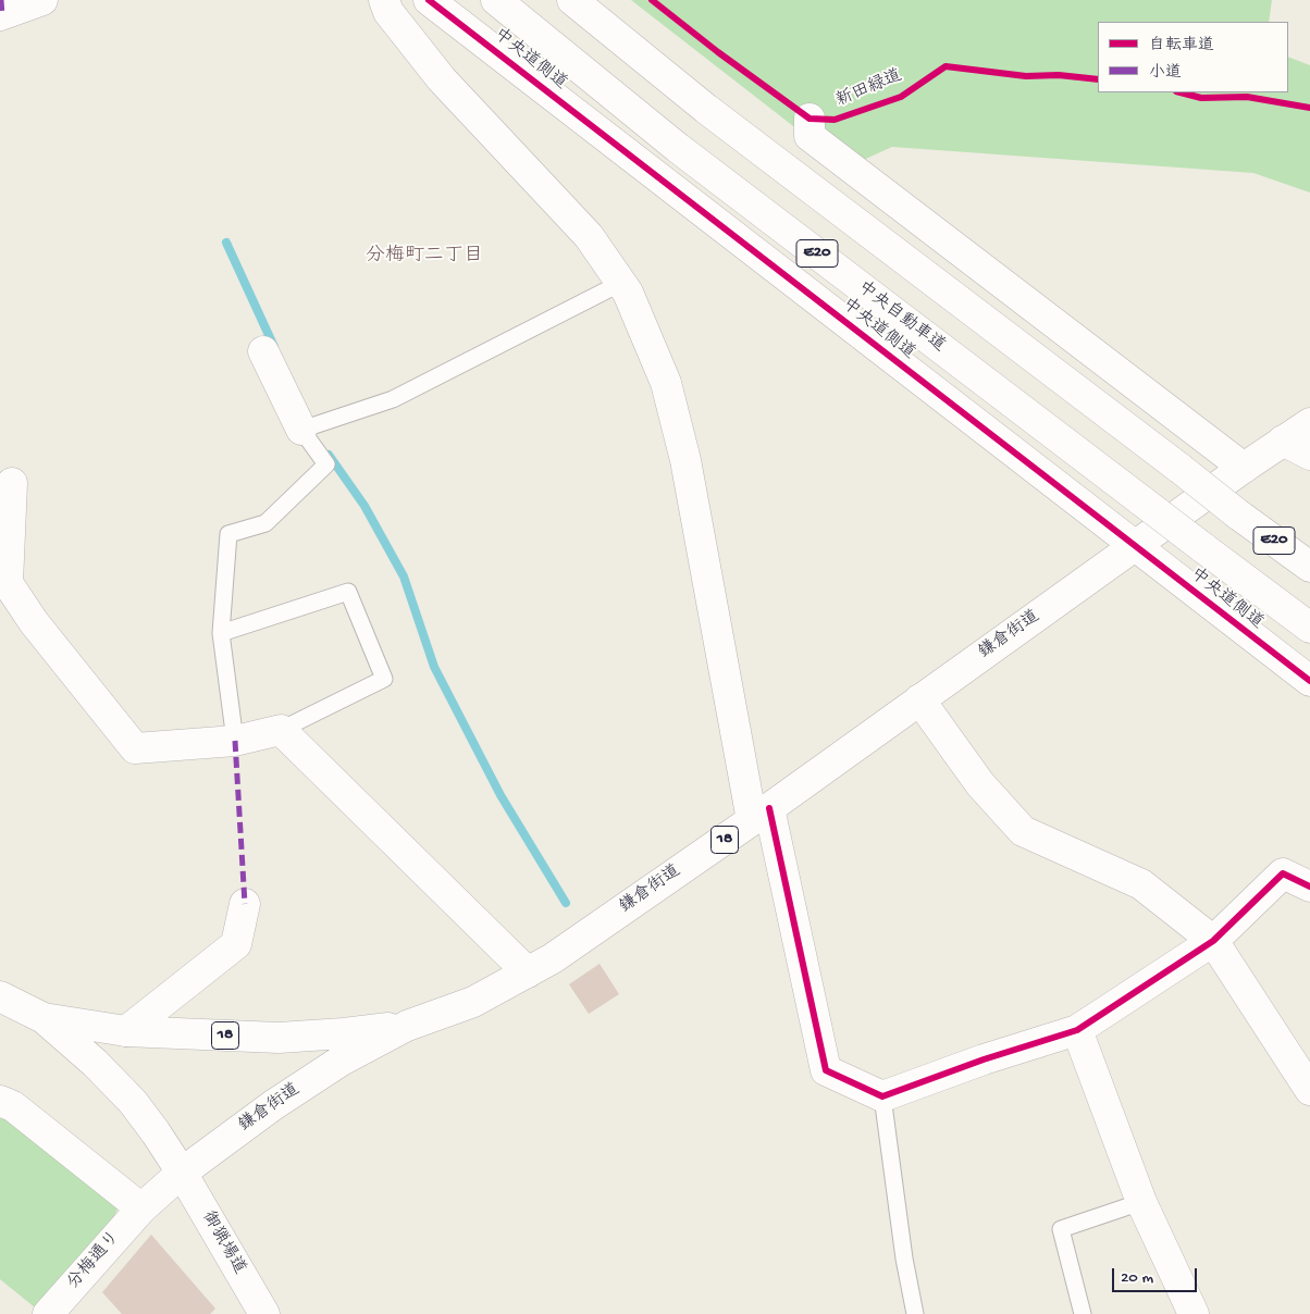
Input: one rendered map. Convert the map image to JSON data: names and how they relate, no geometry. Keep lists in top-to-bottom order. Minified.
{"streets":{"main road":["中央道側道","E20","中央自動車道","鎌倉街道","18","御猟場道","分梅通り"],"cycle path":["新田緑道"]},"crossings":[["中央道側道","鎌倉街道"],["鎌倉街道","18"],["鎌倉街道","御猟場道"],["鎌倉街道","分梅通り"],["18","御猟場道"]],"districts":["分梅町二丁目"],"legend":["自転車道","小道"],"scale_bar":"20 m"}
